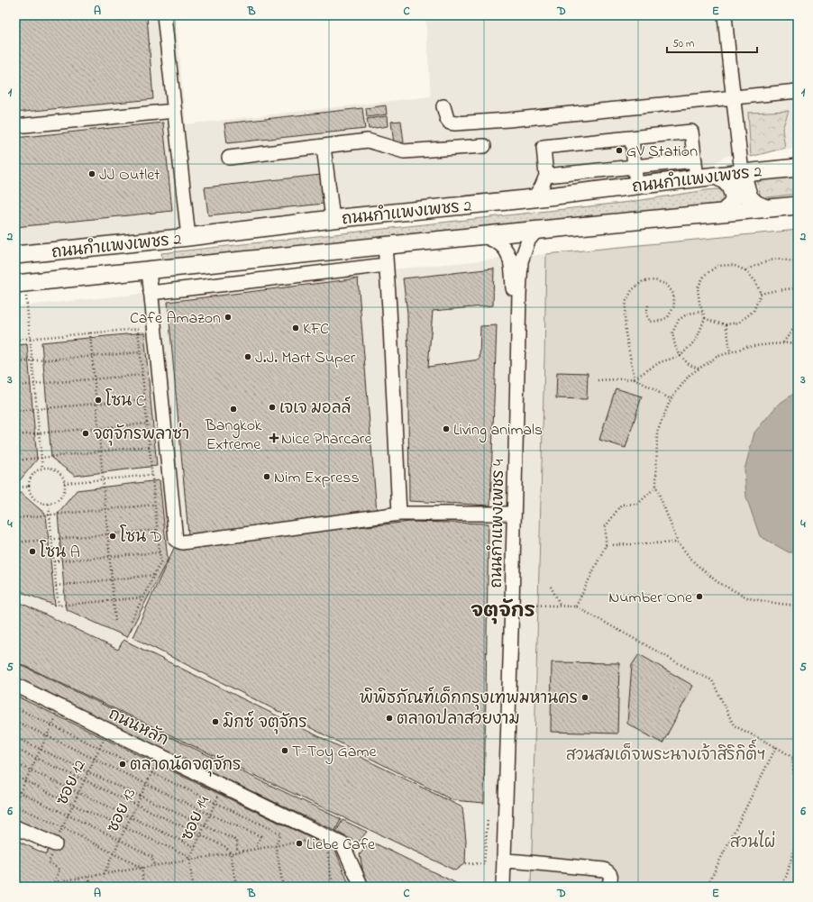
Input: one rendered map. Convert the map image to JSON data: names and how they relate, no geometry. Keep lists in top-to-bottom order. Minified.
{"streets":{"main road":["ถนนกำแพงเพชร 2"],"street":["ถนนกำแพงเพชร 4","ถนนหลัก"],"path":["ซอย 12","ซอย 13","ซอย 14"]},"crossings":[["ถนนกำแพงเพชร 2","ถนนกำแพงเพชร 4"],["ถนนหลัก","ซอย 12"],["ถนนหลัก","ซอย 13"],["ถนนหลัก","ซอย 14"]],"districts":["จตุจักร"],"parks":["สวนสมเด็จพระนางเจ้าสิริกิติ์ฯ","สวนไผ่"],"places":{"other":["GV Station","JJ Outlet","Cafe Amazon","KFC","J.J. Mart Super","โซน C","เจเจ มอลล์","Bangkok Extreme","Living animals","จตุจักรพลาซ่า","Nim Express","โซน D","โซน A","Number One","พิพิธภัณฑ์เด็กกรุงเทพมหานคร","ตลาดปลาสวยงาม","มิกซ์ จตุจักร","T-Toy Game","ตลาดนัดจตุจักร","Liebe Cafe"],"health":["Nice Pharcare"]},"scale_bar":"50 m","grid":{"columns":["A","B","C","D","E"],"rows":["1","2","3","4","5","6"]}}
